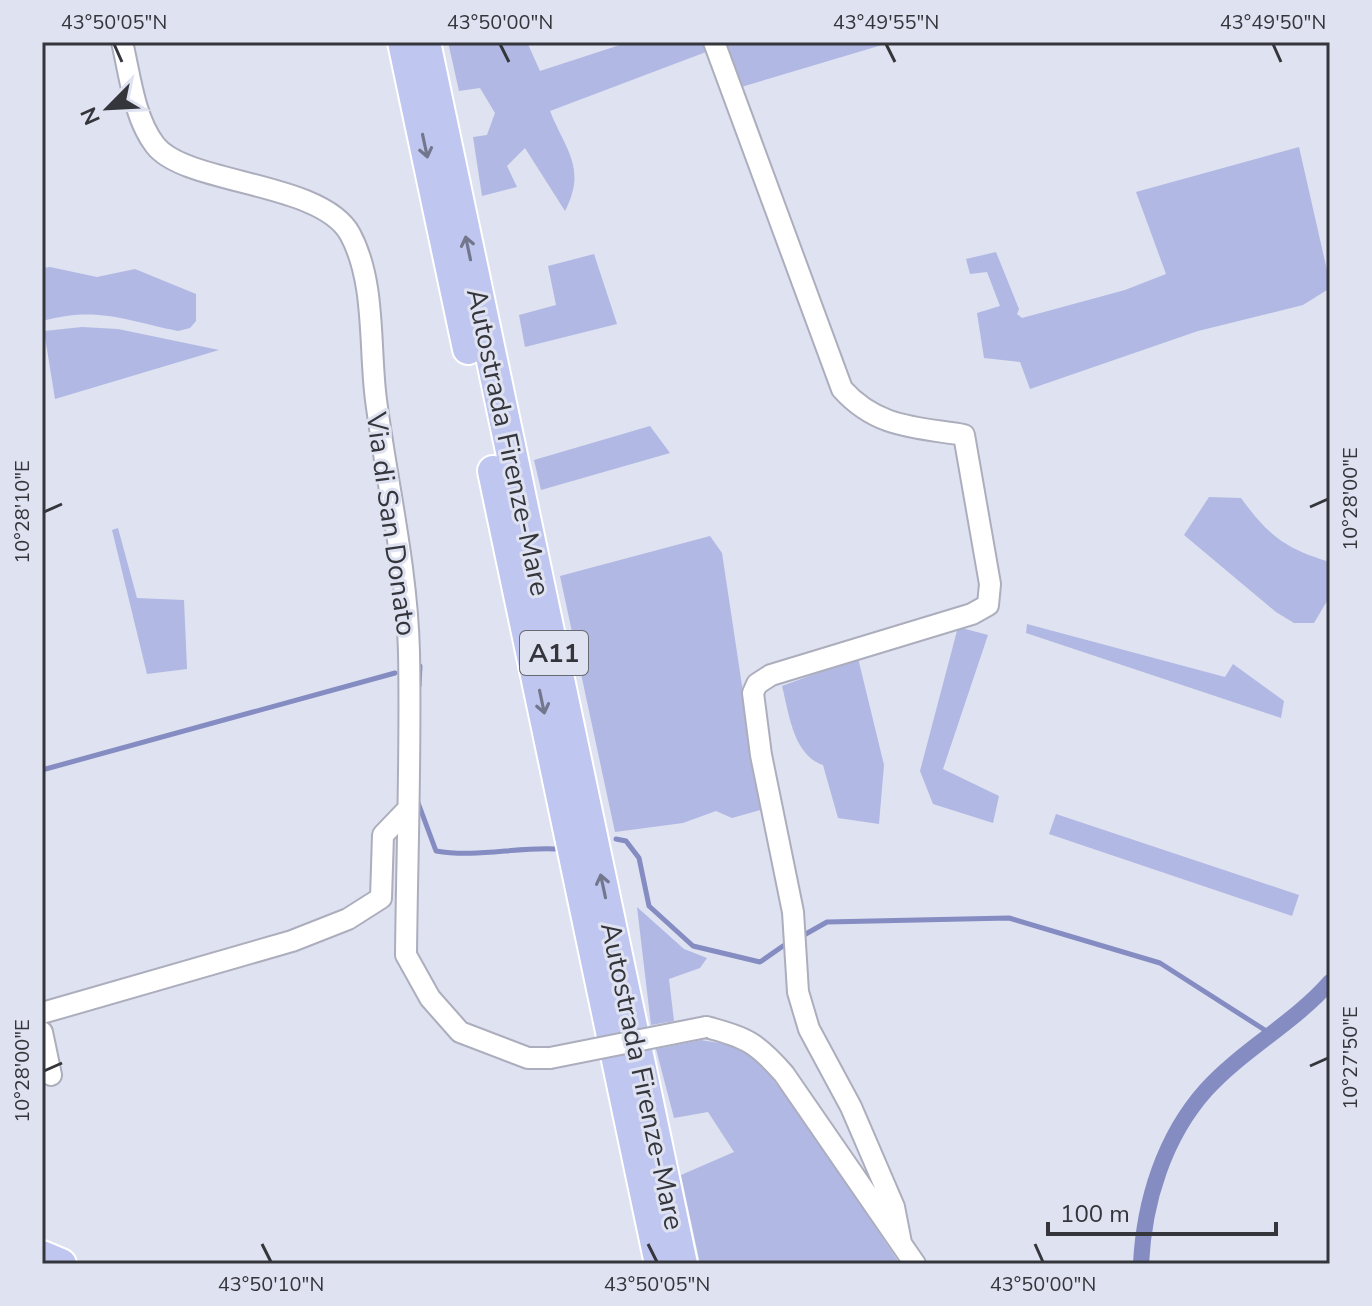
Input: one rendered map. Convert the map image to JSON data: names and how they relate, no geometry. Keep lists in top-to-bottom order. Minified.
{"streets":{"highway":["Autostrada Firenze-Mare","A11"],"street":["Via di San Donato"]},"scale_bar":"100 m","north":"bottom left","coordinates":["43°50'05\"N","43°50'00\"N","43°49'55\"N","43°49'50\"N","10°28'00\"E","10°28'10\"E","10°27'50\"E","43°50'10\"N"]}
